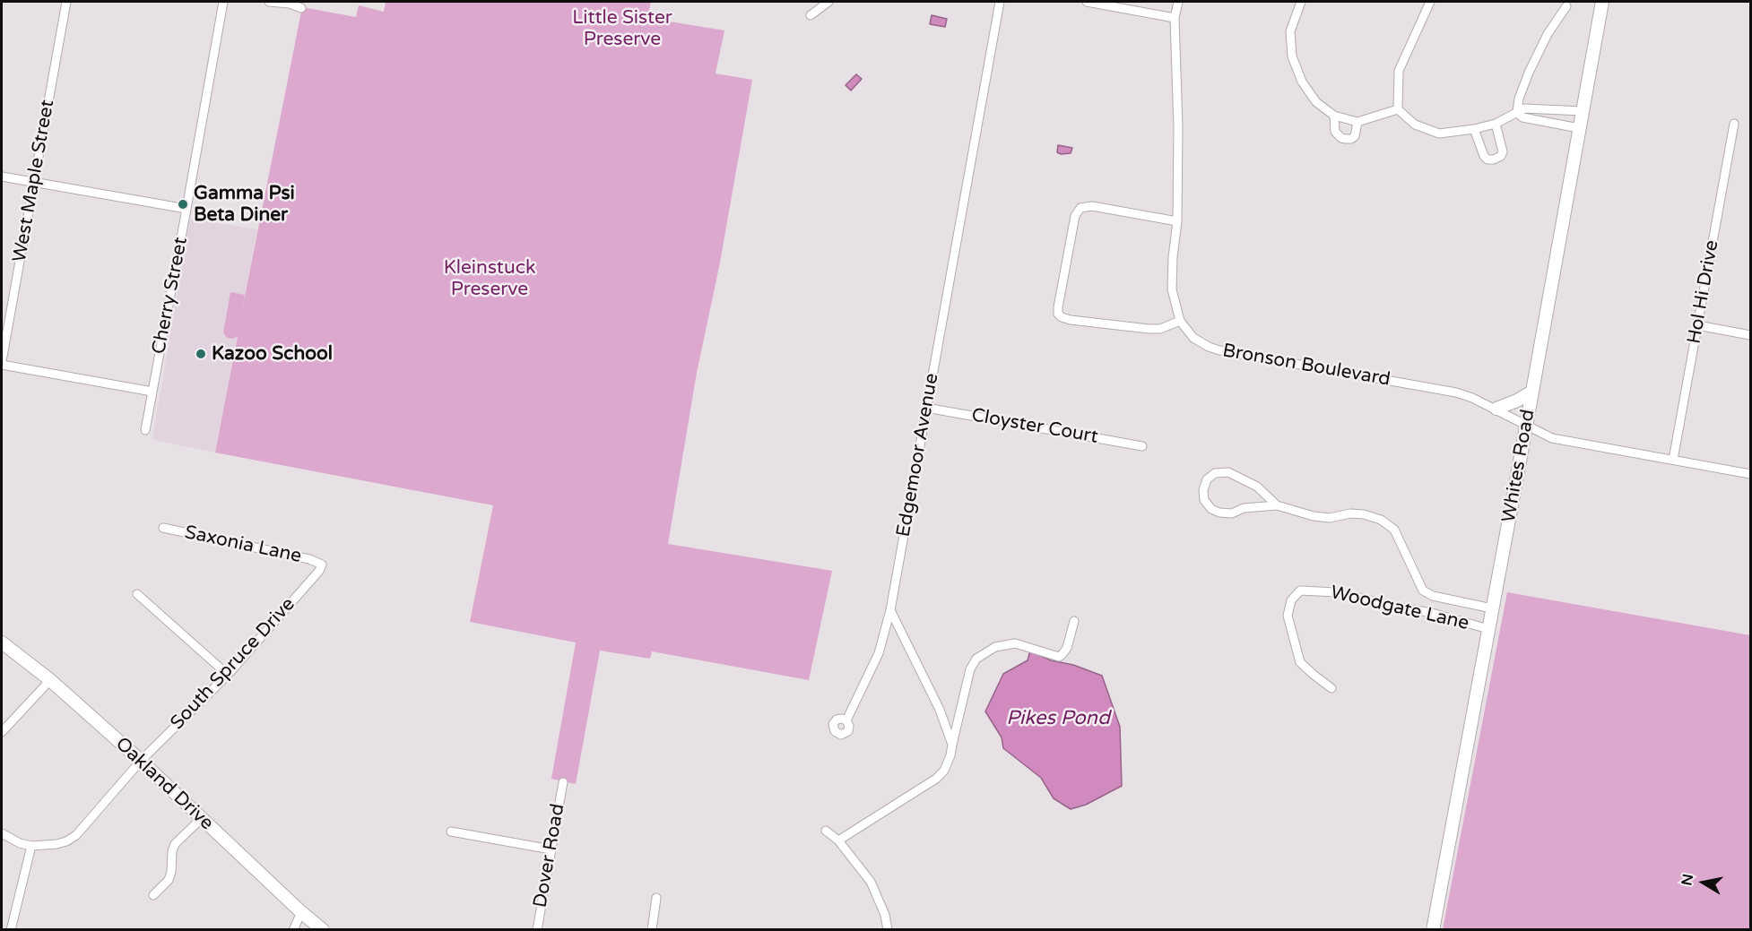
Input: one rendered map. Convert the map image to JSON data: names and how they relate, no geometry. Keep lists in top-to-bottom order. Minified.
{"streets":{"street":["West Maple Street","Hol Hi Drive","Cherry Street","Bronson Boulevard","Cloyster Court","Edgemoor Avenue","Whites Road","Saxonia Lane","Woodgate Lane","South Spruce Drive","Oakland Drive","Dover Road"]},"crossings":[["Hol Hi Drive","Bronson Boulevard"],["Bronson Boulevard","Whites Road"],["Cloyster Court","Edgemoor Avenue"],["Whites Road","Woodgate Lane"],["Saxonia Lane","South Spruce Drive"],["South Spruce Drive","Oakland Drive"]],"water":["Pikes Pond"],"parks":["Little Sister Preserve","Kleinstuck Preserve"],"places":["Gamma Psi Beta Diner","Kazoo School"],"north":"left"}
